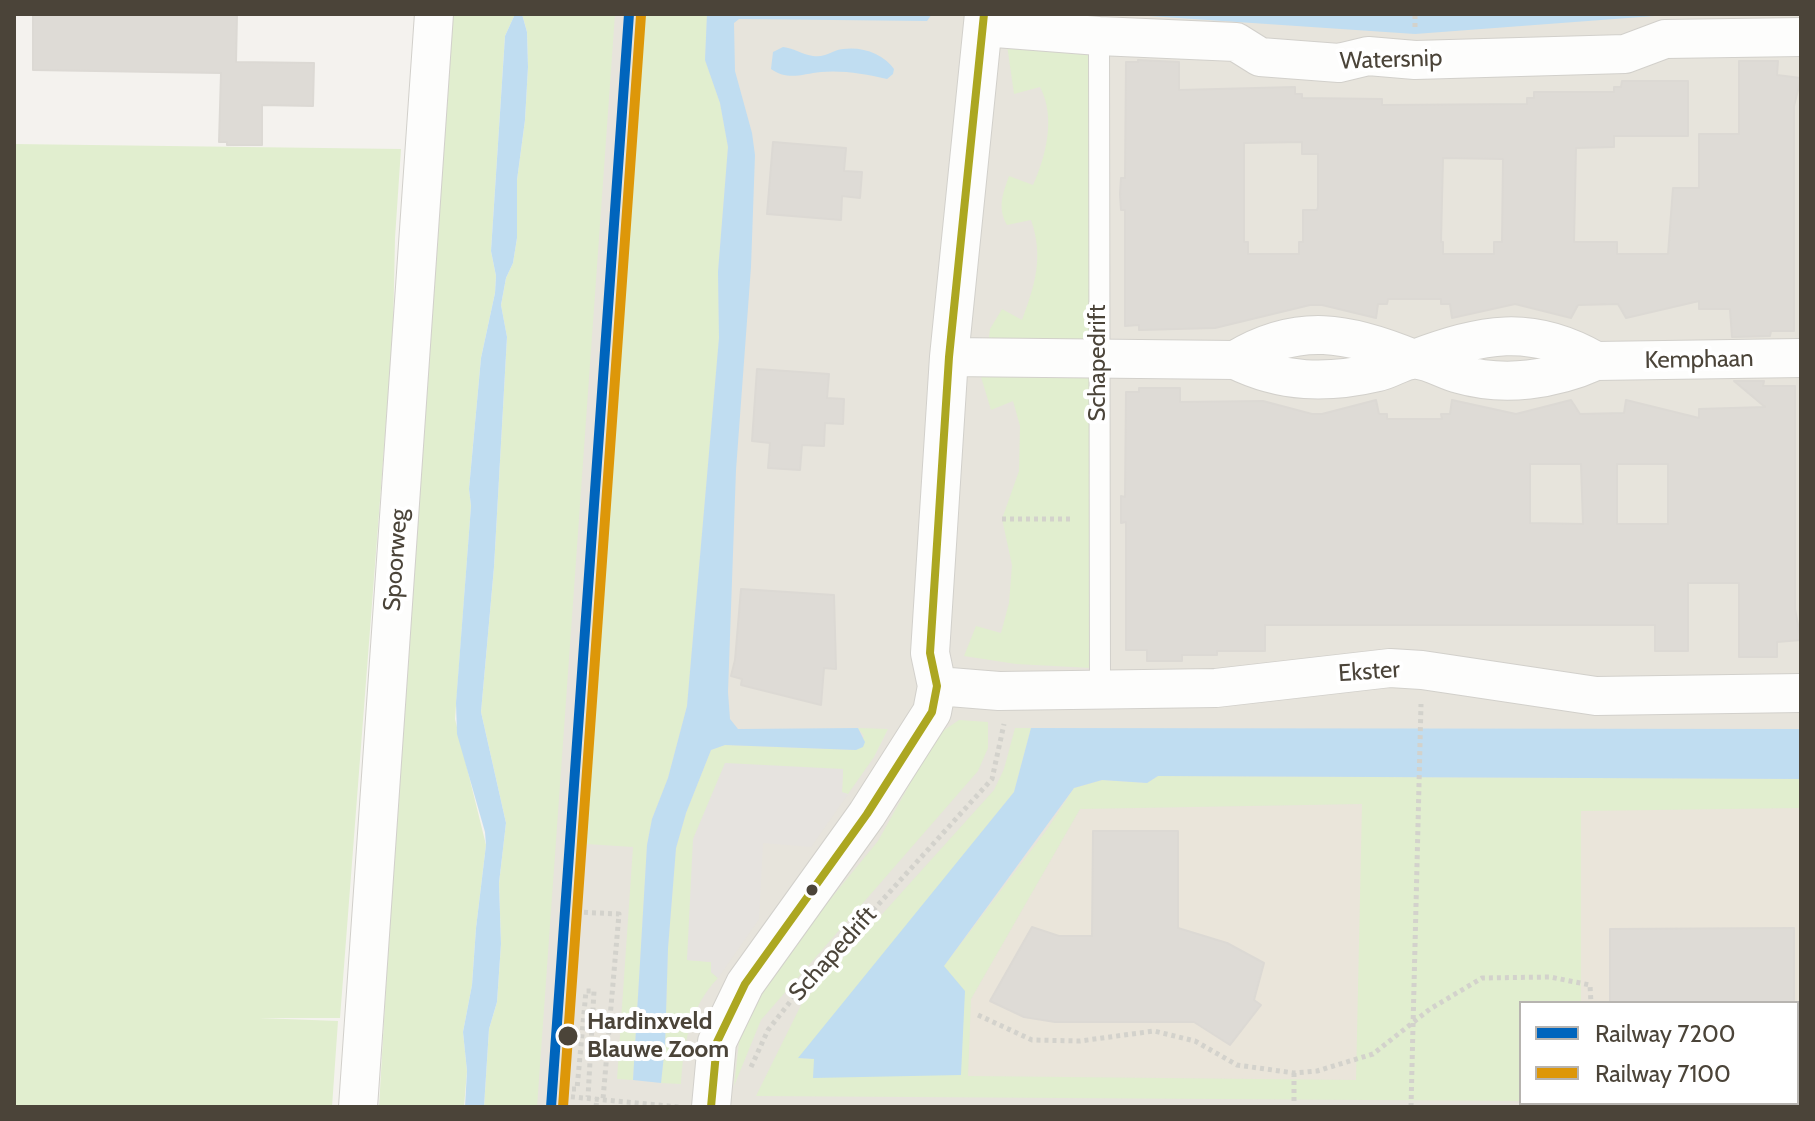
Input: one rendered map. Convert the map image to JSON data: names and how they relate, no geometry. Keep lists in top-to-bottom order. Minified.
{"streets":{"street":["Watersnip","Kemphaan","Schapedrift","Spoorweg","Ekster"]},"crossings":[["Watersnip","Schapedrift"],["Kemphaan","Schapedrift"],["Schapedrift","Ekster"]],"places":["Hardinxveld Blauwe Zoom"],"lines":["rail line 7200","rail line 7100"],"legend":["Railway 7200","Railway 7100"]}
